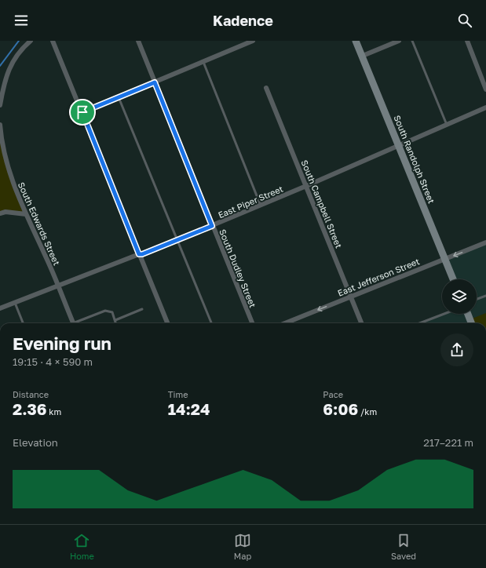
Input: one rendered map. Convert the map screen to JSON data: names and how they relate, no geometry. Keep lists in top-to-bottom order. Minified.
{"streets":{"street":["South Randolph Street","East Piper Street","South Campbell Street","South Edwards Street","South Dudley Street","East Jefferson Street"]},"crossings":[["South Randolph Street","East Piper Street"],["South Randolph Street","East Jefferson Street"],["East Piper Street","South Campbell Street"],["East Piper Street","South Edwards Street"],["East Piper Street","South Dudley Street"],["South Campbell Street","East Jefferson Street"]],"one_way":["East Jefferson Street"],"page":{"header":"Kadence","heading":["Evening run","19:15 · 4 × 590 m"],"stats":[["Distance","2.36 km"],["Time","14:24"],["Pace","6:06 /km"]],"chart":["Elevation","217–221 m"],"tabs":["Home","Map","Saved"]}}
